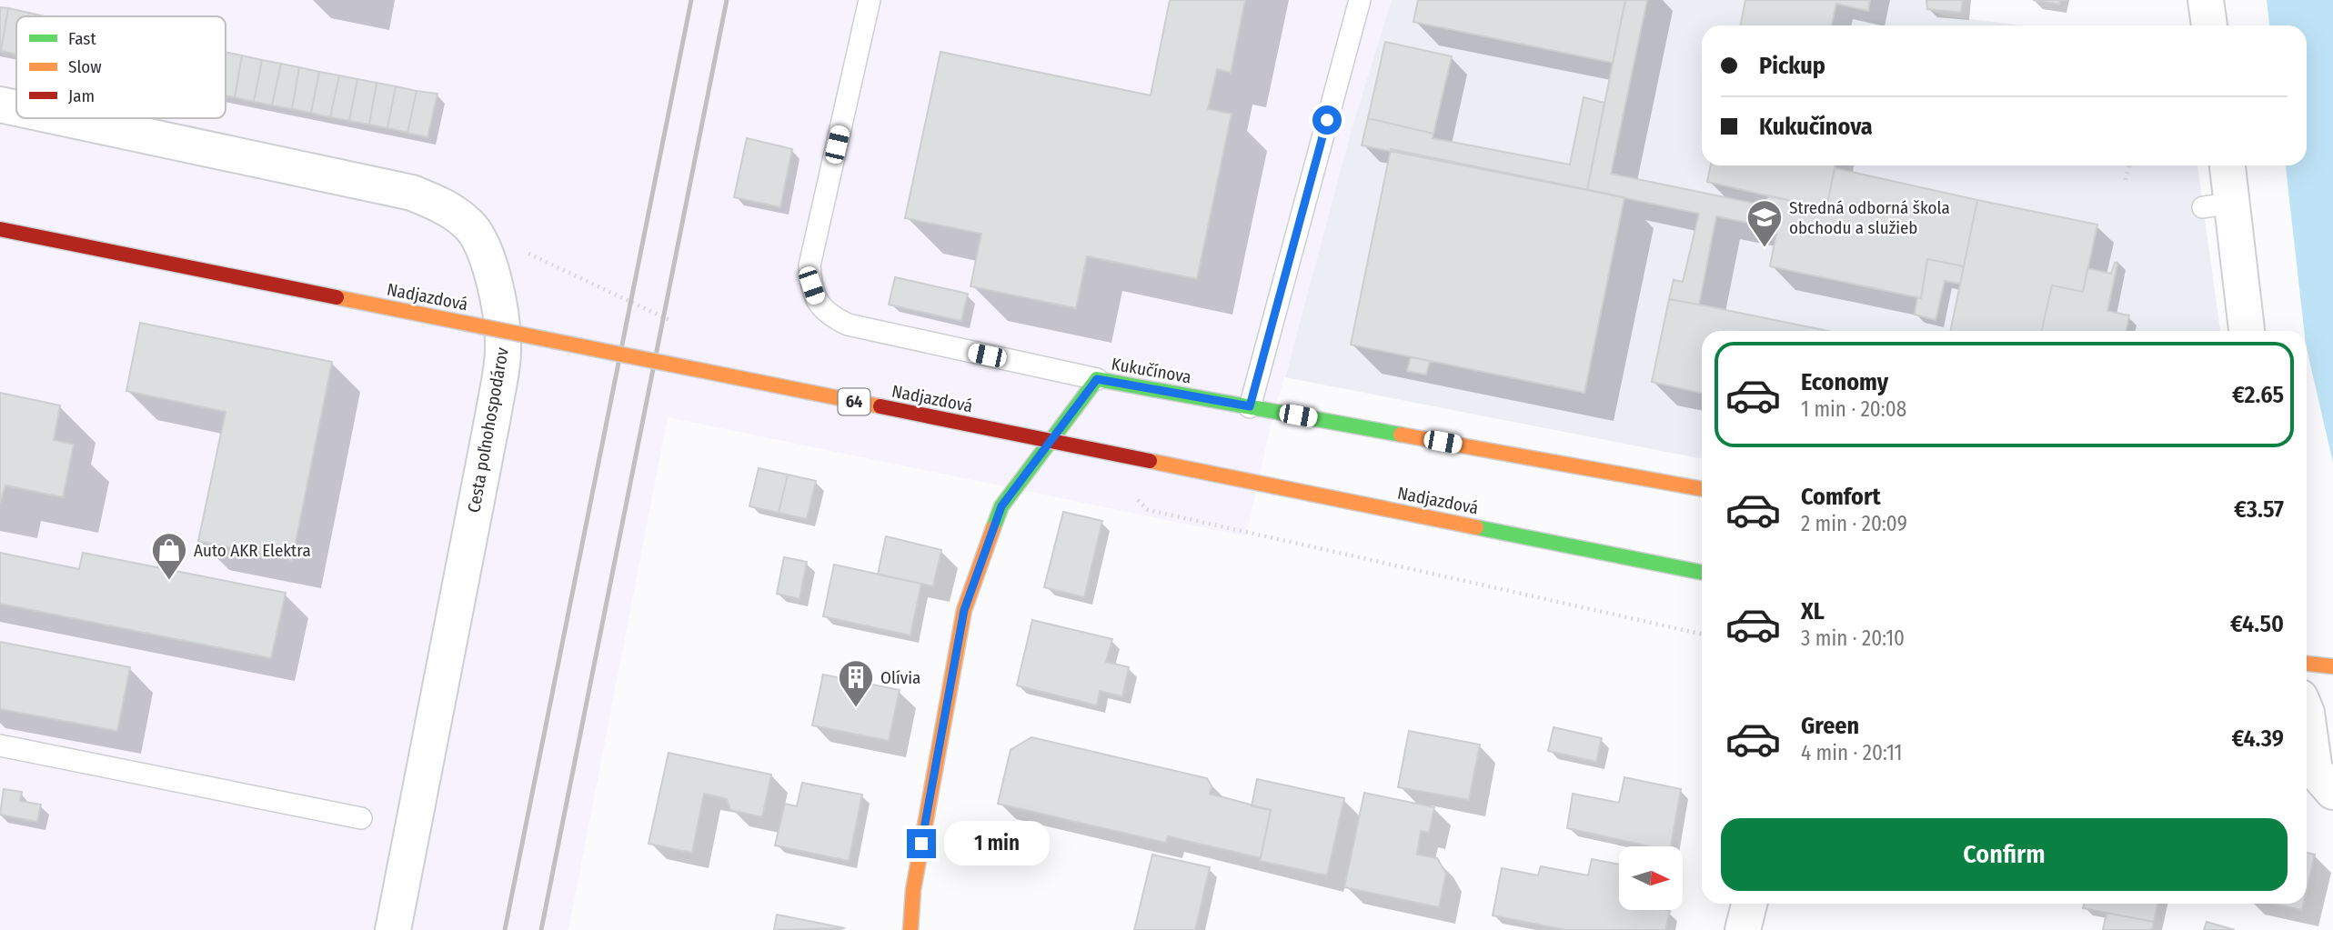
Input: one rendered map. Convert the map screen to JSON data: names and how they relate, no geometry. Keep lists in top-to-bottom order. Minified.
{"streets":{"main road":["Nadjazdová","Kukučínova","64"],"street":["Cesta poľnohospodárov"]},"places":{"school or university":["Stredná odborná škola obchodu a služieb"],"shop":["Auto AKR Elektra"],"building":["Olívia"]},"legend":["Fast","Slow","Jam"],"north":"right","page":{"banner":["Pickup","Kukučínova"],"list":[{"name":"Economy","note":"1 min · 20:08","value":"€2.65"},{"name":"Comfort","note":"2 min · 20:09","value":"€3.57"},{"name":"XL","note":"3 min · 20:10","value":"€4.50"},{"name":"Green","note":"4 min · 20:11","value":"€4.39"}],"buttons":"Confirm","bubble":"1 min"}}
